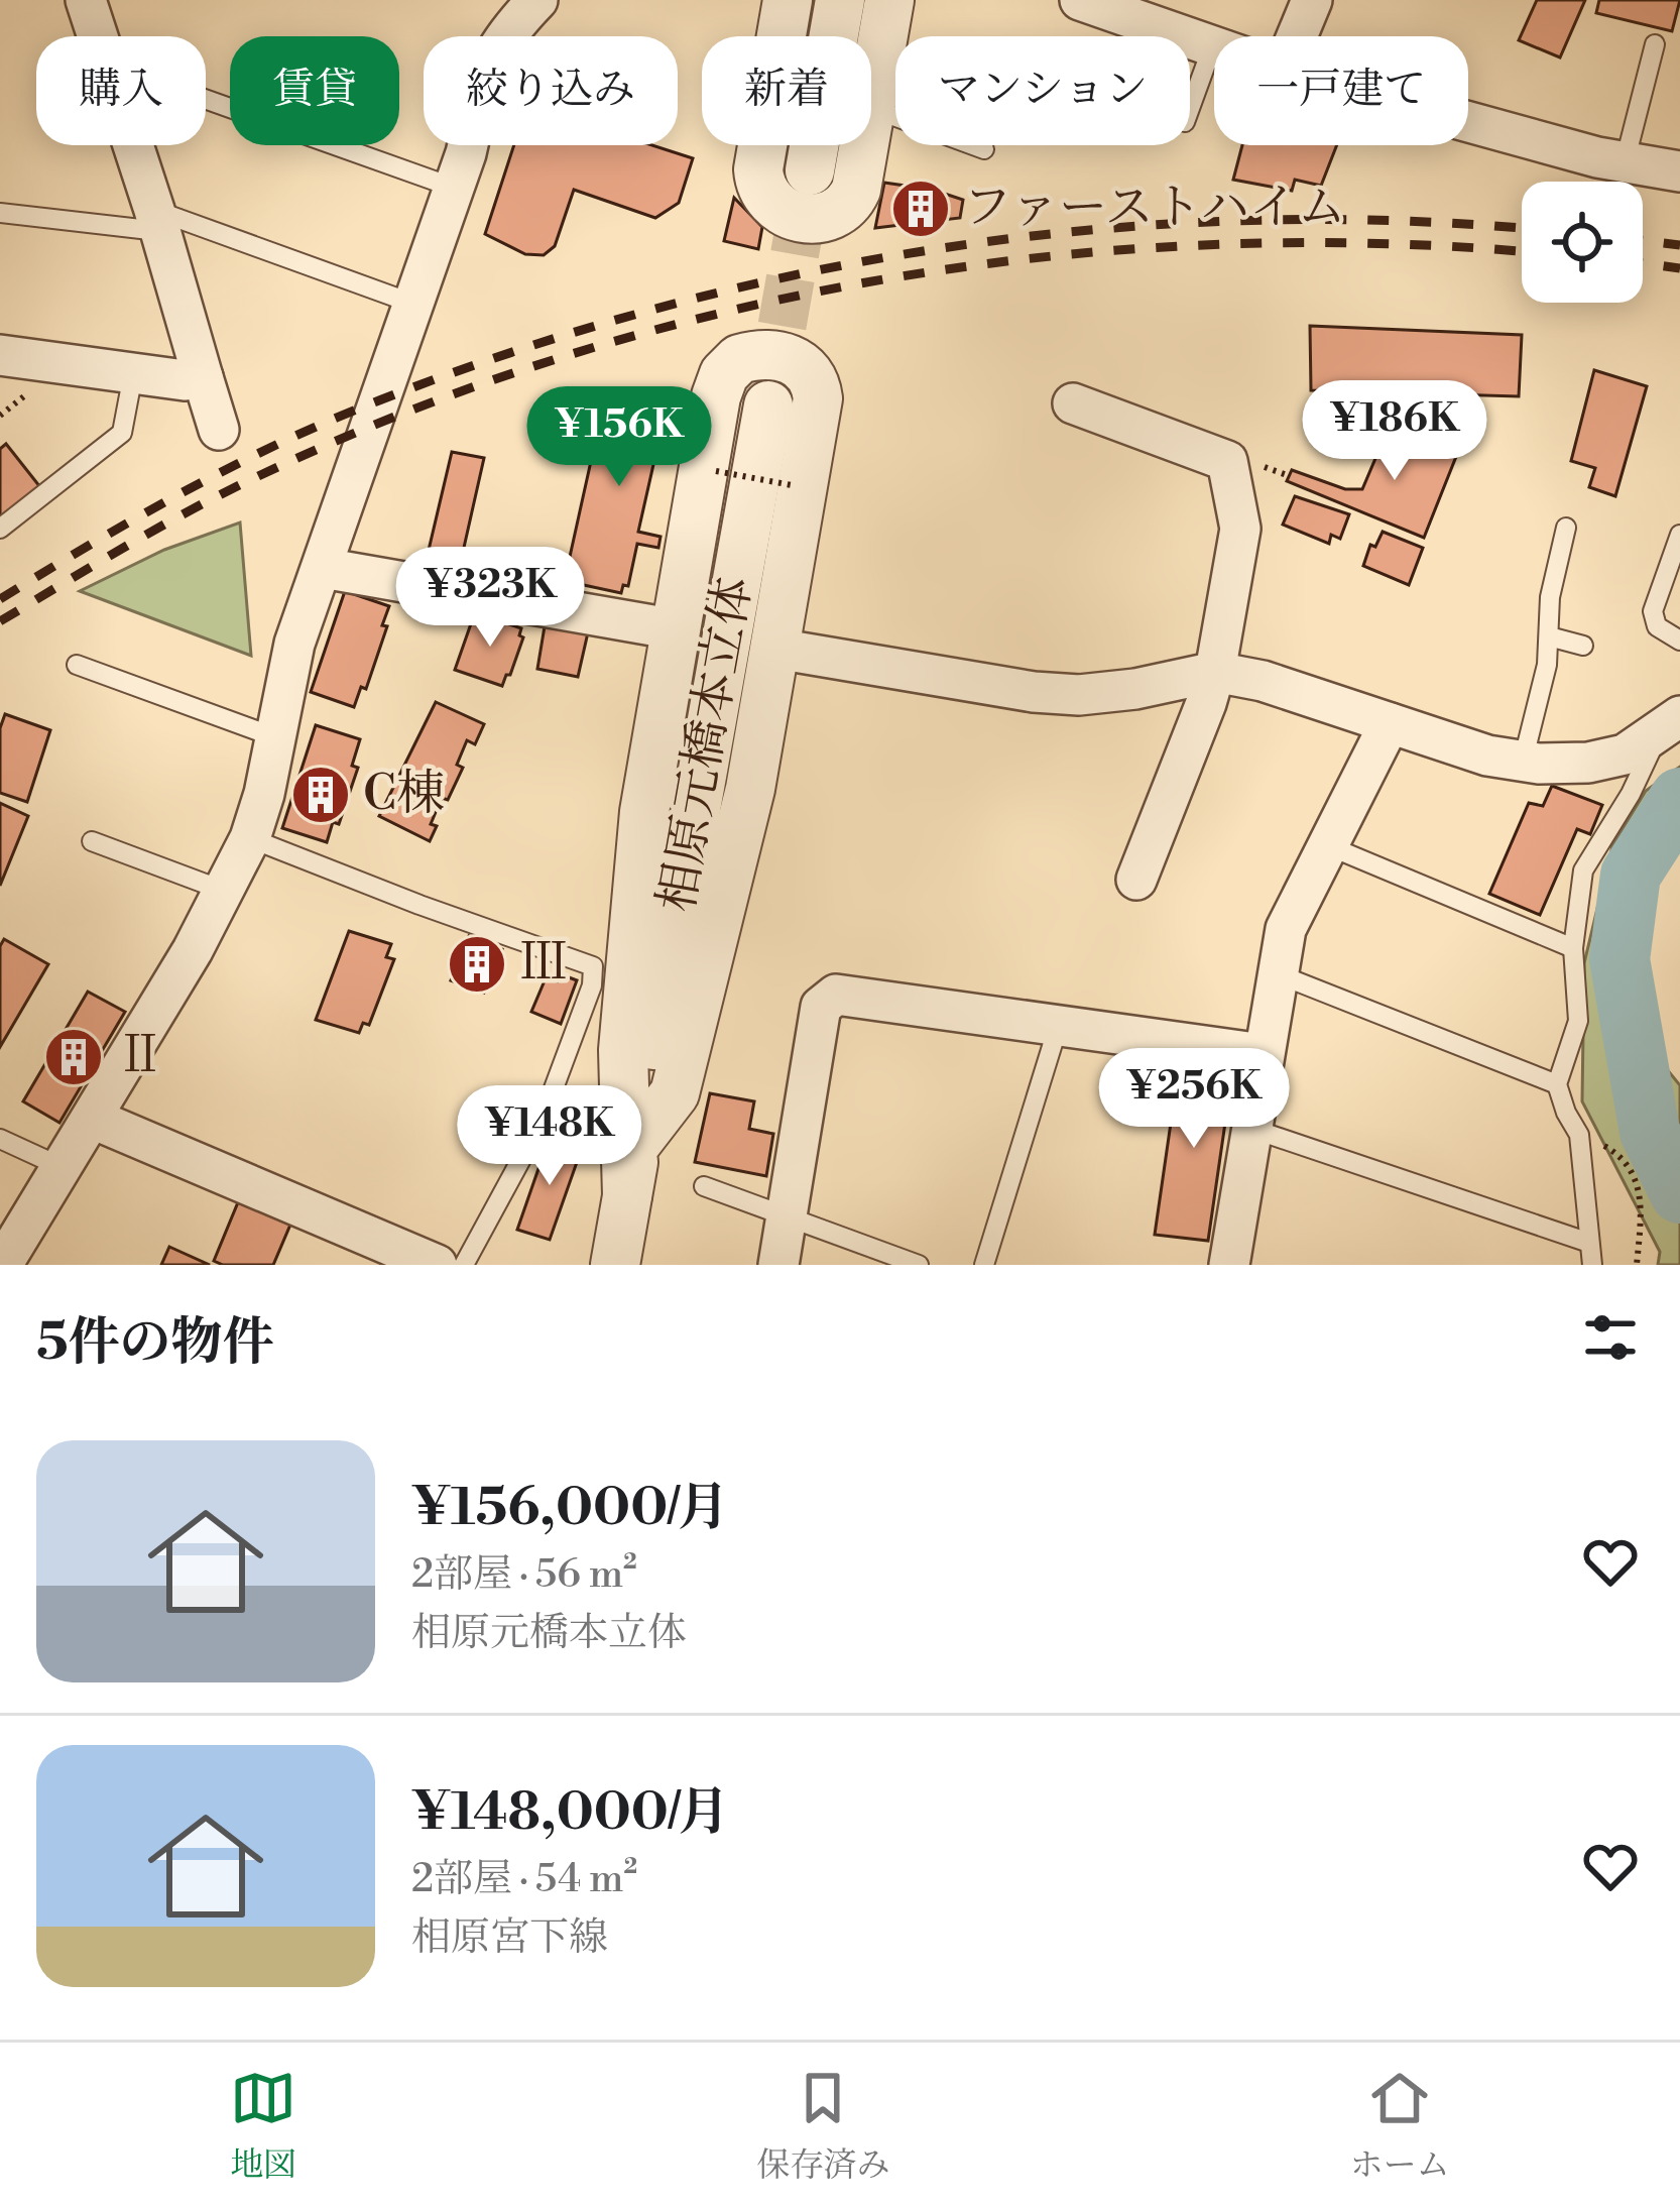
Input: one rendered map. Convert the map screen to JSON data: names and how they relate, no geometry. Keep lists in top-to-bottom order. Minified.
{"streets":{"street":["相原元橋本立体"]},"places":{"building":["ファーストハイム","C棟","Ⅲ","Ⅱ"]},"page":{"chip":["購入","賃貸","絞り込み","新着","マンション","一戸建て"],"price":["¥186K","¥156K","¥323K","¥256K","¥148K"],"heading":"5件の物件","list":[{"name":"¥156,000/月","note":"2部屋 · 56 m² · 相原元橋本立体"},{"name":"¥148,000/月","note":"2部屋 · 54 m² · 相原宮下線"}],"tabs":["地図","保存済み","ホーム"]}}
